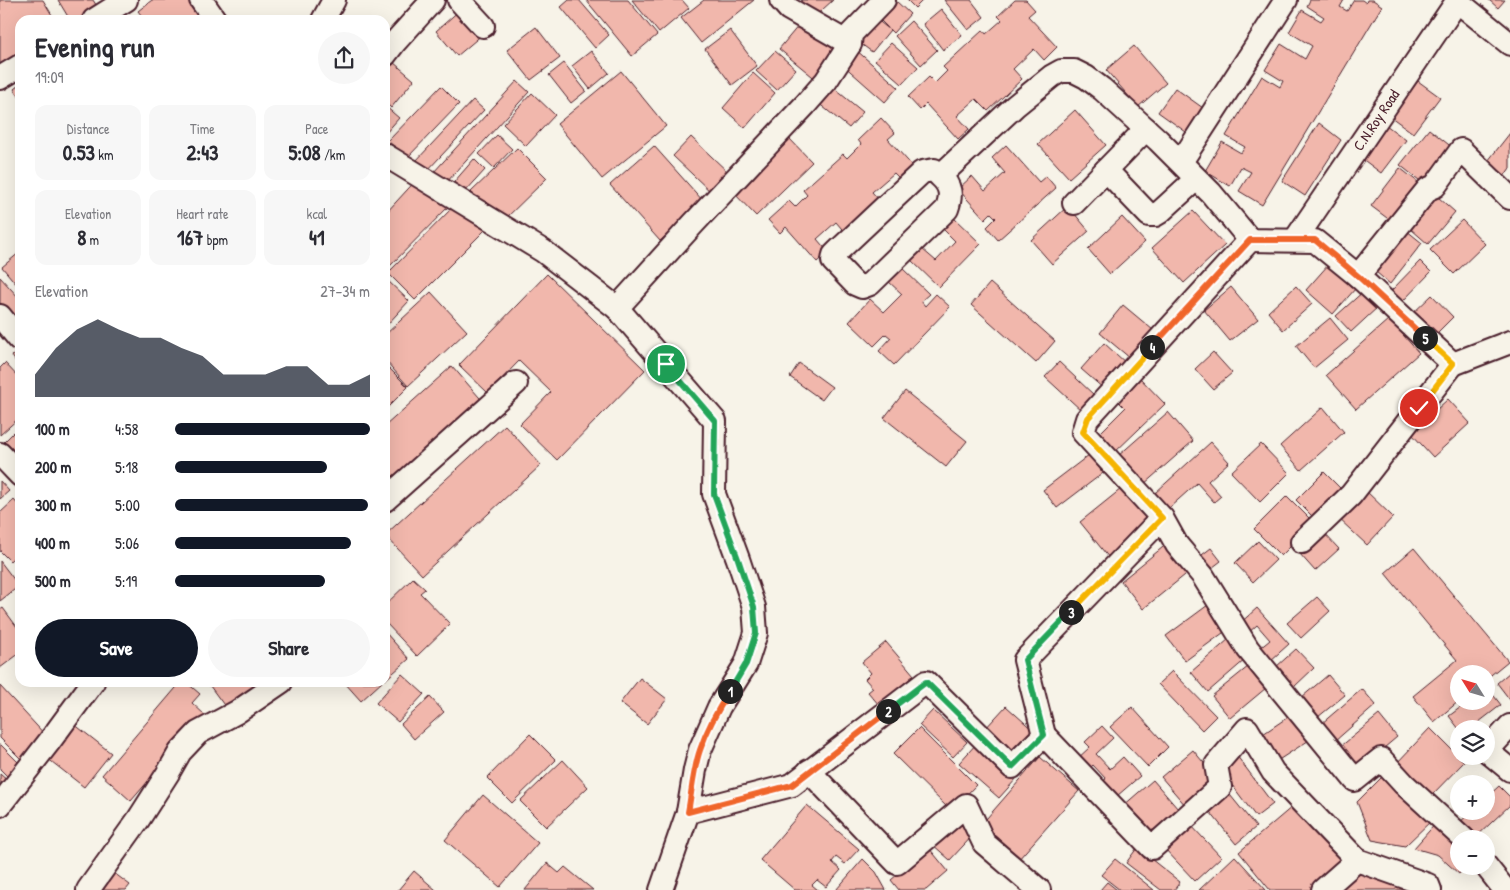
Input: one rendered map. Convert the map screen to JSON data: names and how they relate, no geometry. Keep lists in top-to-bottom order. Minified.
{"streets":{"street":["C.N.Roy Road"]},"north":"top left","page":{"heading":["Evening run","19:09"],"stats":[["Distance","0.53 km"],["Time","2:43"],["Pace","5:08 /km"],["Elevation","8 m"],["Heart rate","167 bpm"],["kcal","41"]],"chart":["Elevation","27–34 m"],"pins":["5","4","3","1","2"],"list":[{"name":"100 m","note":"4:58"},{"name":"200 m","note":"5:18"},{"name":"300 m","note":"5:00"},{"name":"400 m","note":"5:06"},{"name":"500 m","note":"5:19"}],"buttons":["Save","Share"],"map_buttons":["+","−"]}}
